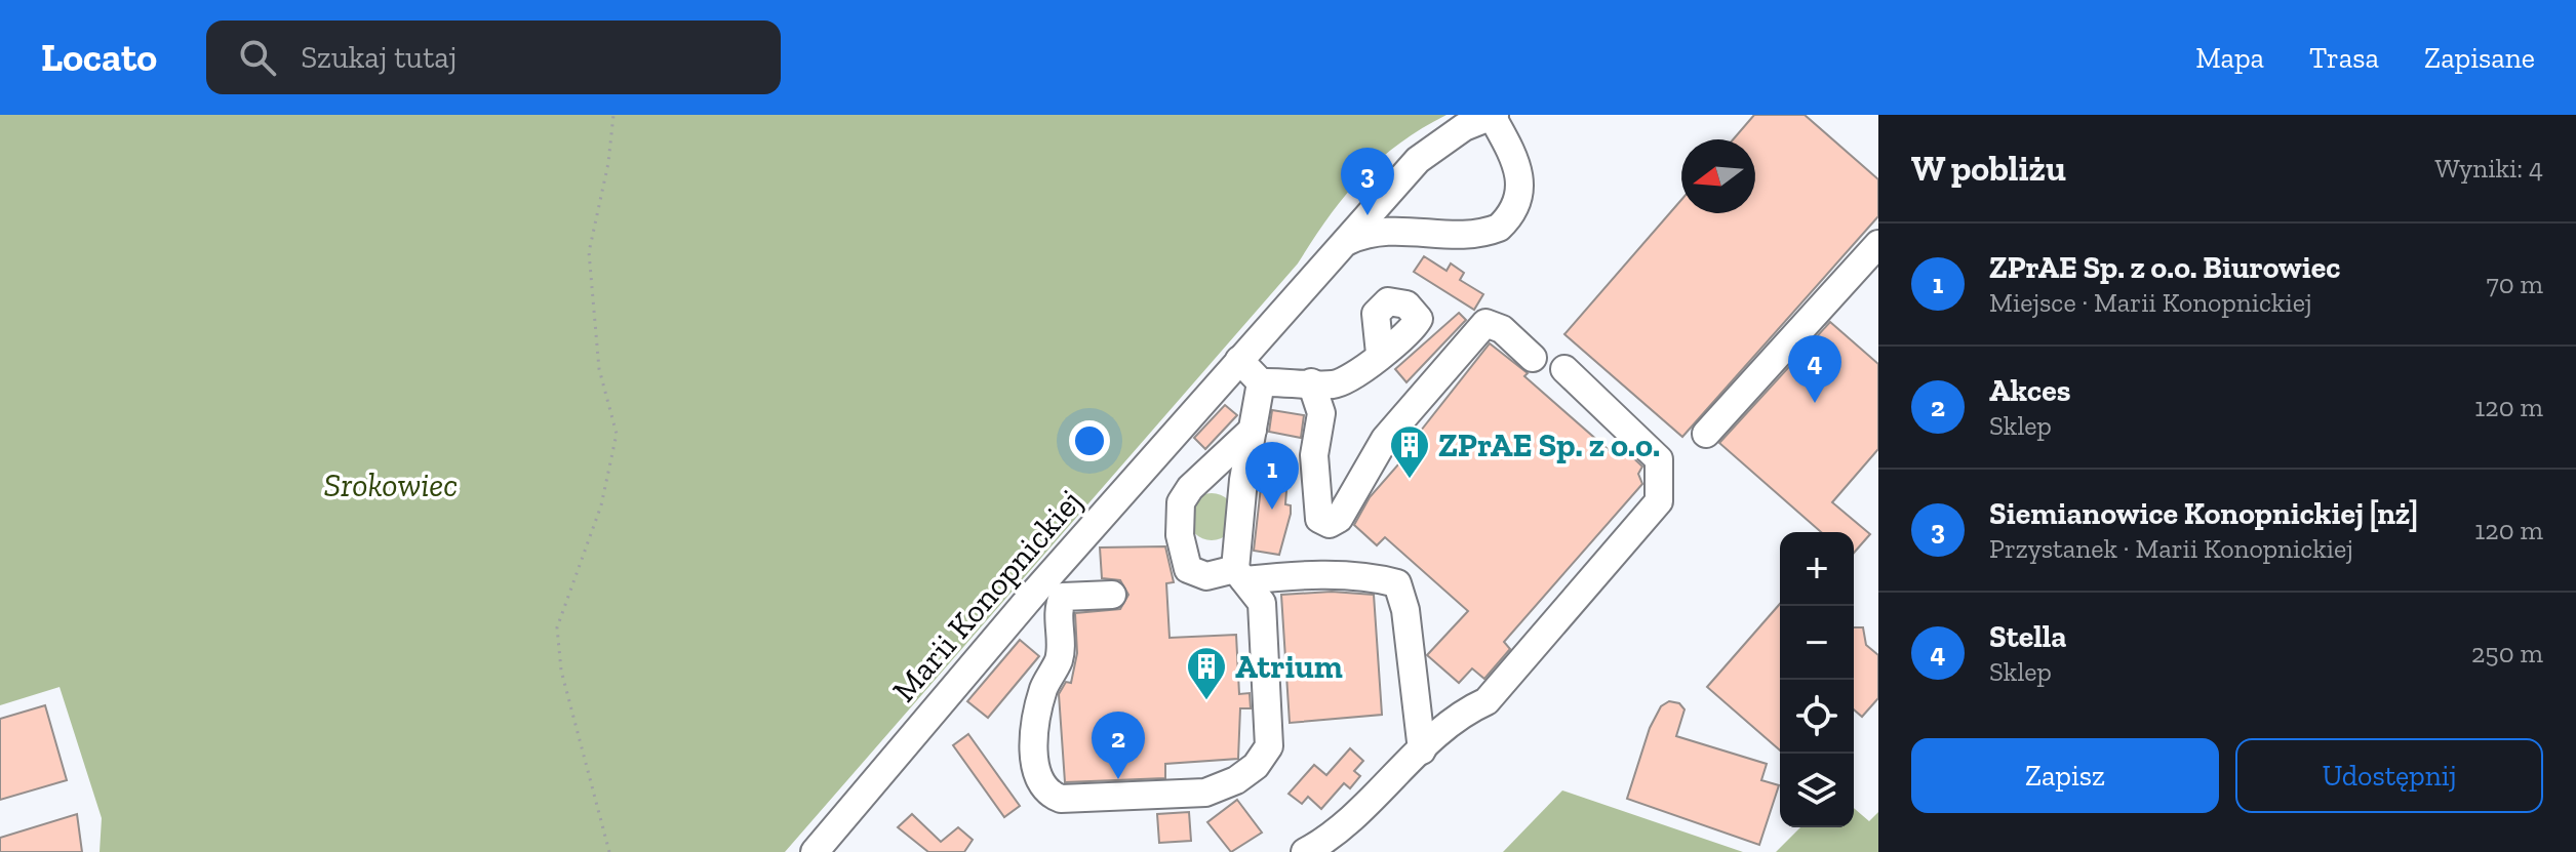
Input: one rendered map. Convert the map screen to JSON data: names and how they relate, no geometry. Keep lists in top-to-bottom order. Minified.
{"streets":{"street":["Marii Konopnickiej"]},"parks":["Srokowiec"],"places":{"building":["ZPrAE Sp. z o.o.","Atrium"]},"north":"left","page":{"header":"Locato","search":"Szukaj tutaj","nav":["Mapa","Trasa","Zapisane"],"heading":["W pobliżu","Wyniki: 4"],"pins":["3","4","1","2"],"list":[{"mark":"1","name":"ZPrAE Sp. z o.o. Biurowiec","note":"Miejsce · Marii Konopnickiej","value":"70 m"},{"mark":"2","name":"Akces","note":"Sklep","value":"120 m"},{"mark":"3","name":"Siemianowice Konopnickiej [nż]","note":"Przystanek · Marii Konopnickiej","value":"120 m"},{"mark":"4","name":"Stella","note":"Sklep","value":"250 m"}],"map_buttons":["+","−"],"buttons":["Zapisz","Udostępnij"]}}
